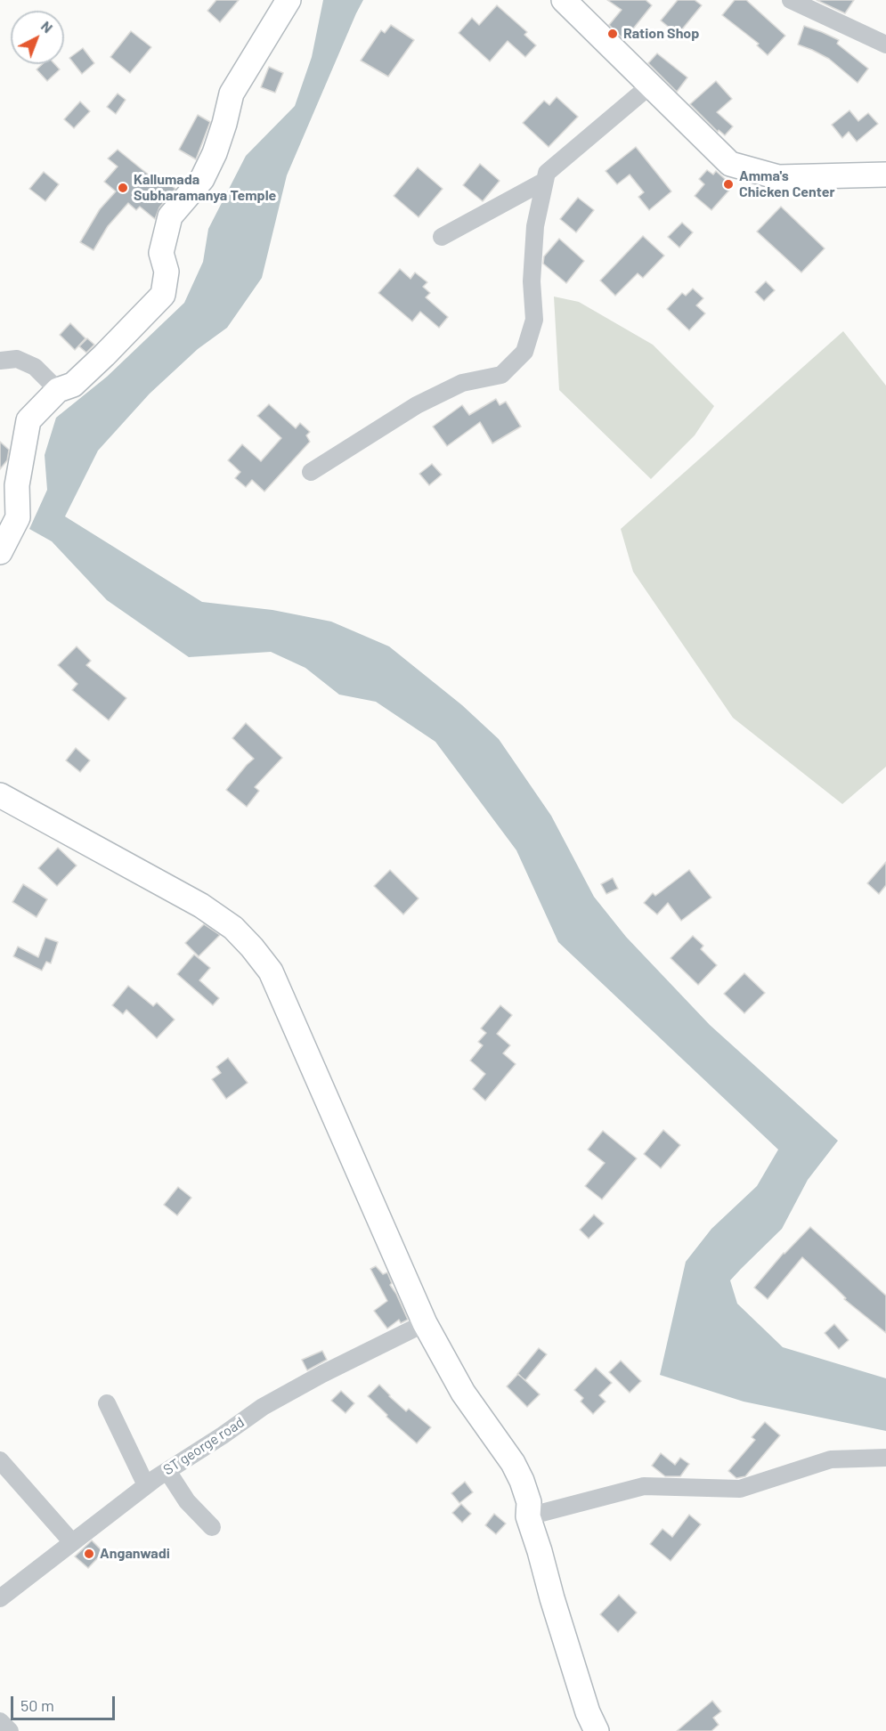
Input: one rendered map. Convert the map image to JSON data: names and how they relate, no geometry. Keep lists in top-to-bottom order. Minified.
{"streets":{"street":["ST george road"]},"places":["Ration Shop","Amma's Chicken Center","Kallumada Subharamanya Temple","Anganwadi"],"scale_bar":"50 m","north":"top right"}
